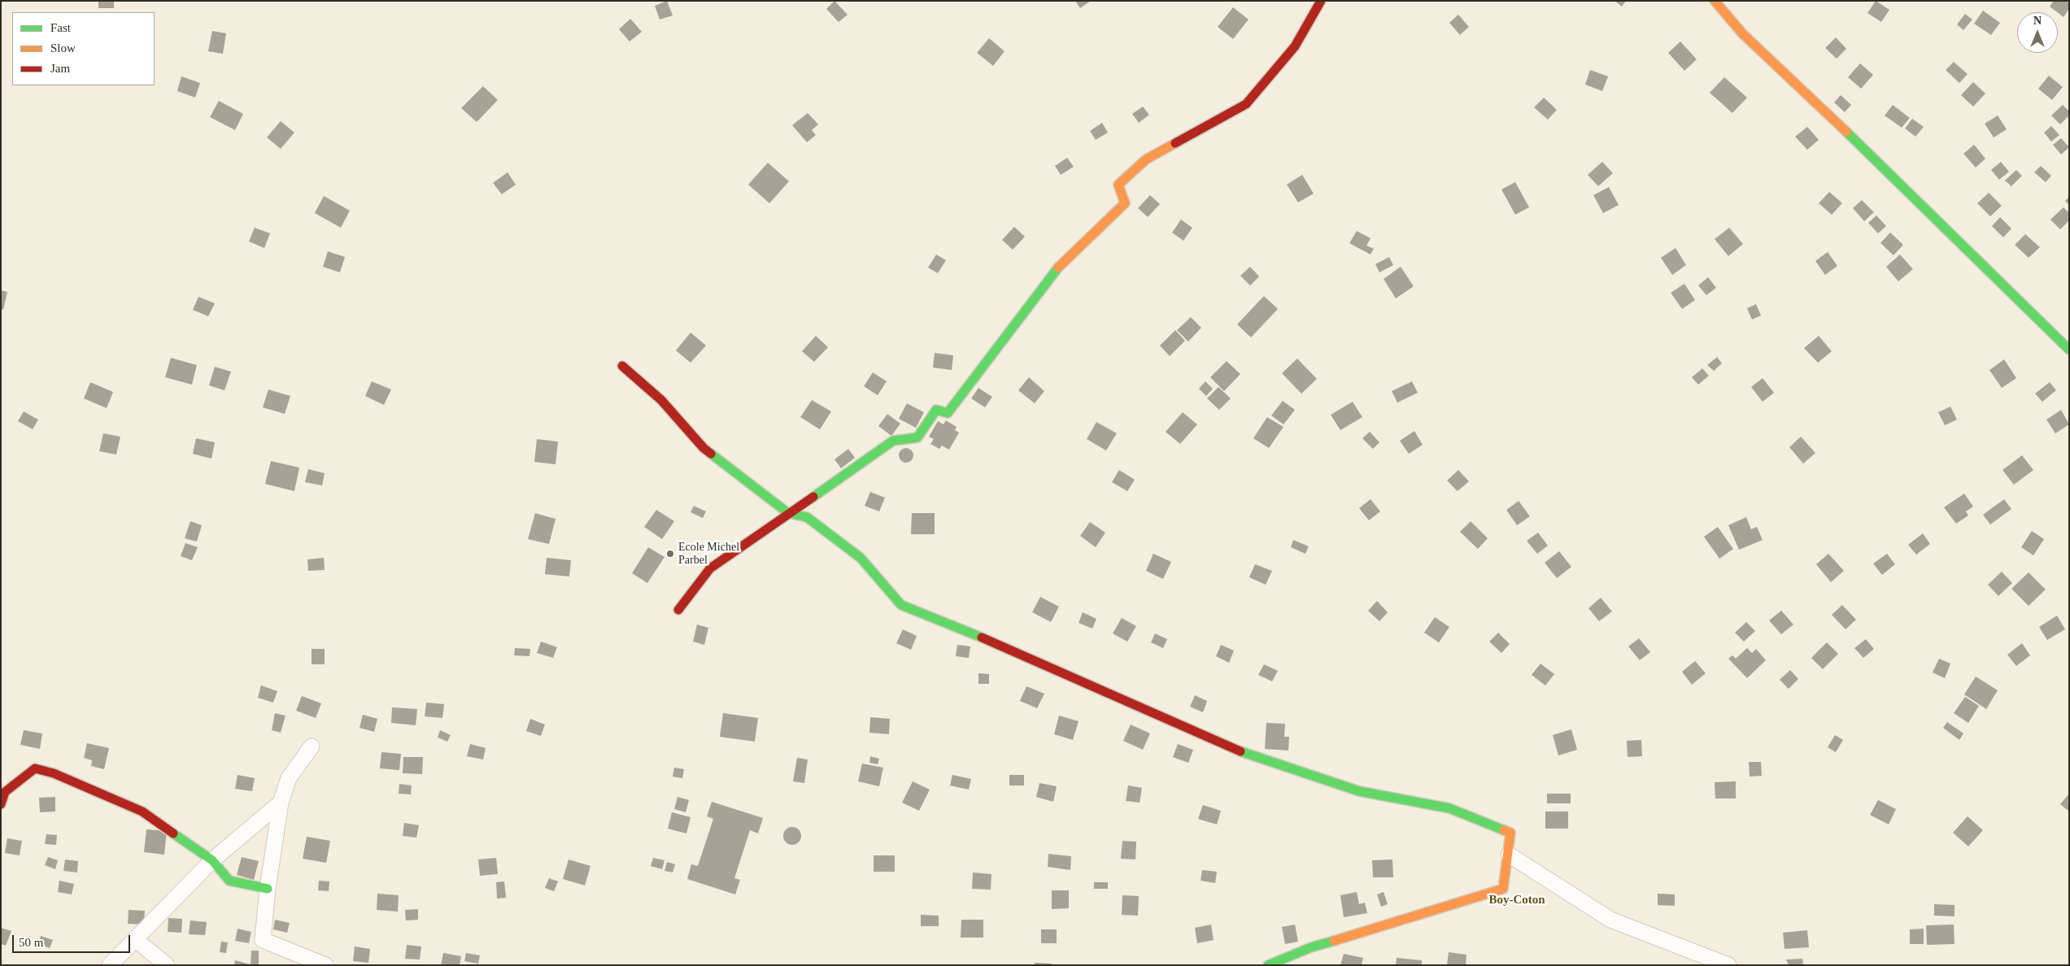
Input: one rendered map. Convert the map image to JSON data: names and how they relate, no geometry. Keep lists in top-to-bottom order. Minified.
{"districts":["Boy-Coton"],"places":["Ecole Michel Parbel"],"legend":["Fast","Slow","Jam"],"scale_bar":"50 m","north":"top"}
